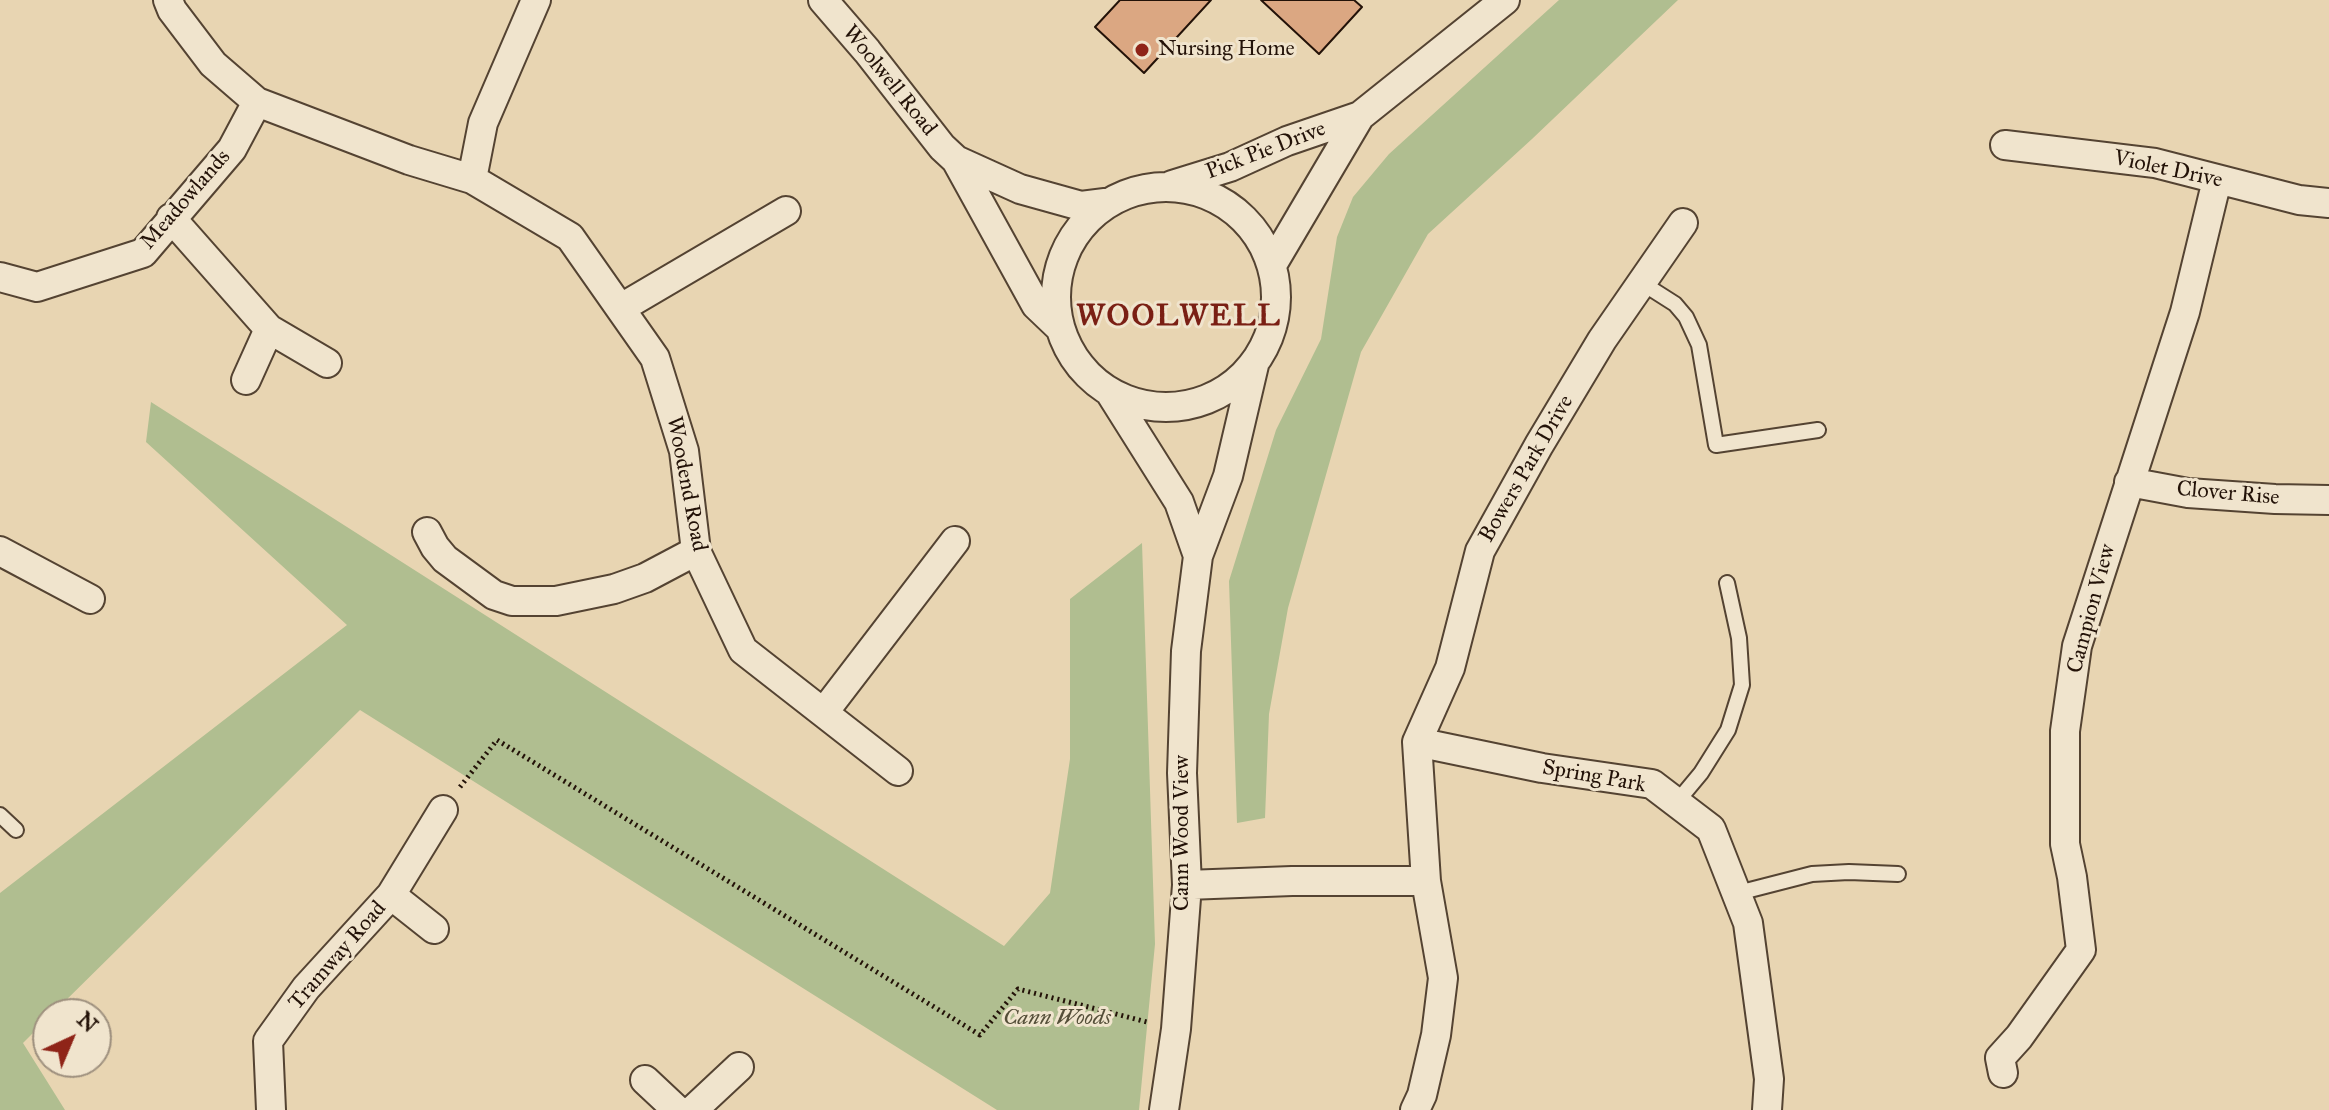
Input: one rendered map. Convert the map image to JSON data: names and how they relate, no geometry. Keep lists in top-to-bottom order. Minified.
{"streets":{"street":["Woolwell Road","Pick Pie Drive","Violet Drive","Meadowlands","Bowers Park Drive","Woodend Road","Clover Rise","Campion View","Spring Park","Cann Wood View","Tramway Road"]},"crossings":[["Woolwell Road","Pick Pie Drive"],["Woolwell Road","Cann Wood View"],["Pick Pie Drive","Cann Wood View"],["Violet Drive","Campion View"],["Meadowlands","Woodend Road"],["Bowers Park Drive","Spring Park"],["Clover Rise","Campion View"]],"districts":["WOOLWELL"],"parks":["Cann Woods"],"places":["Nursing Home"],"north":"top right"}
